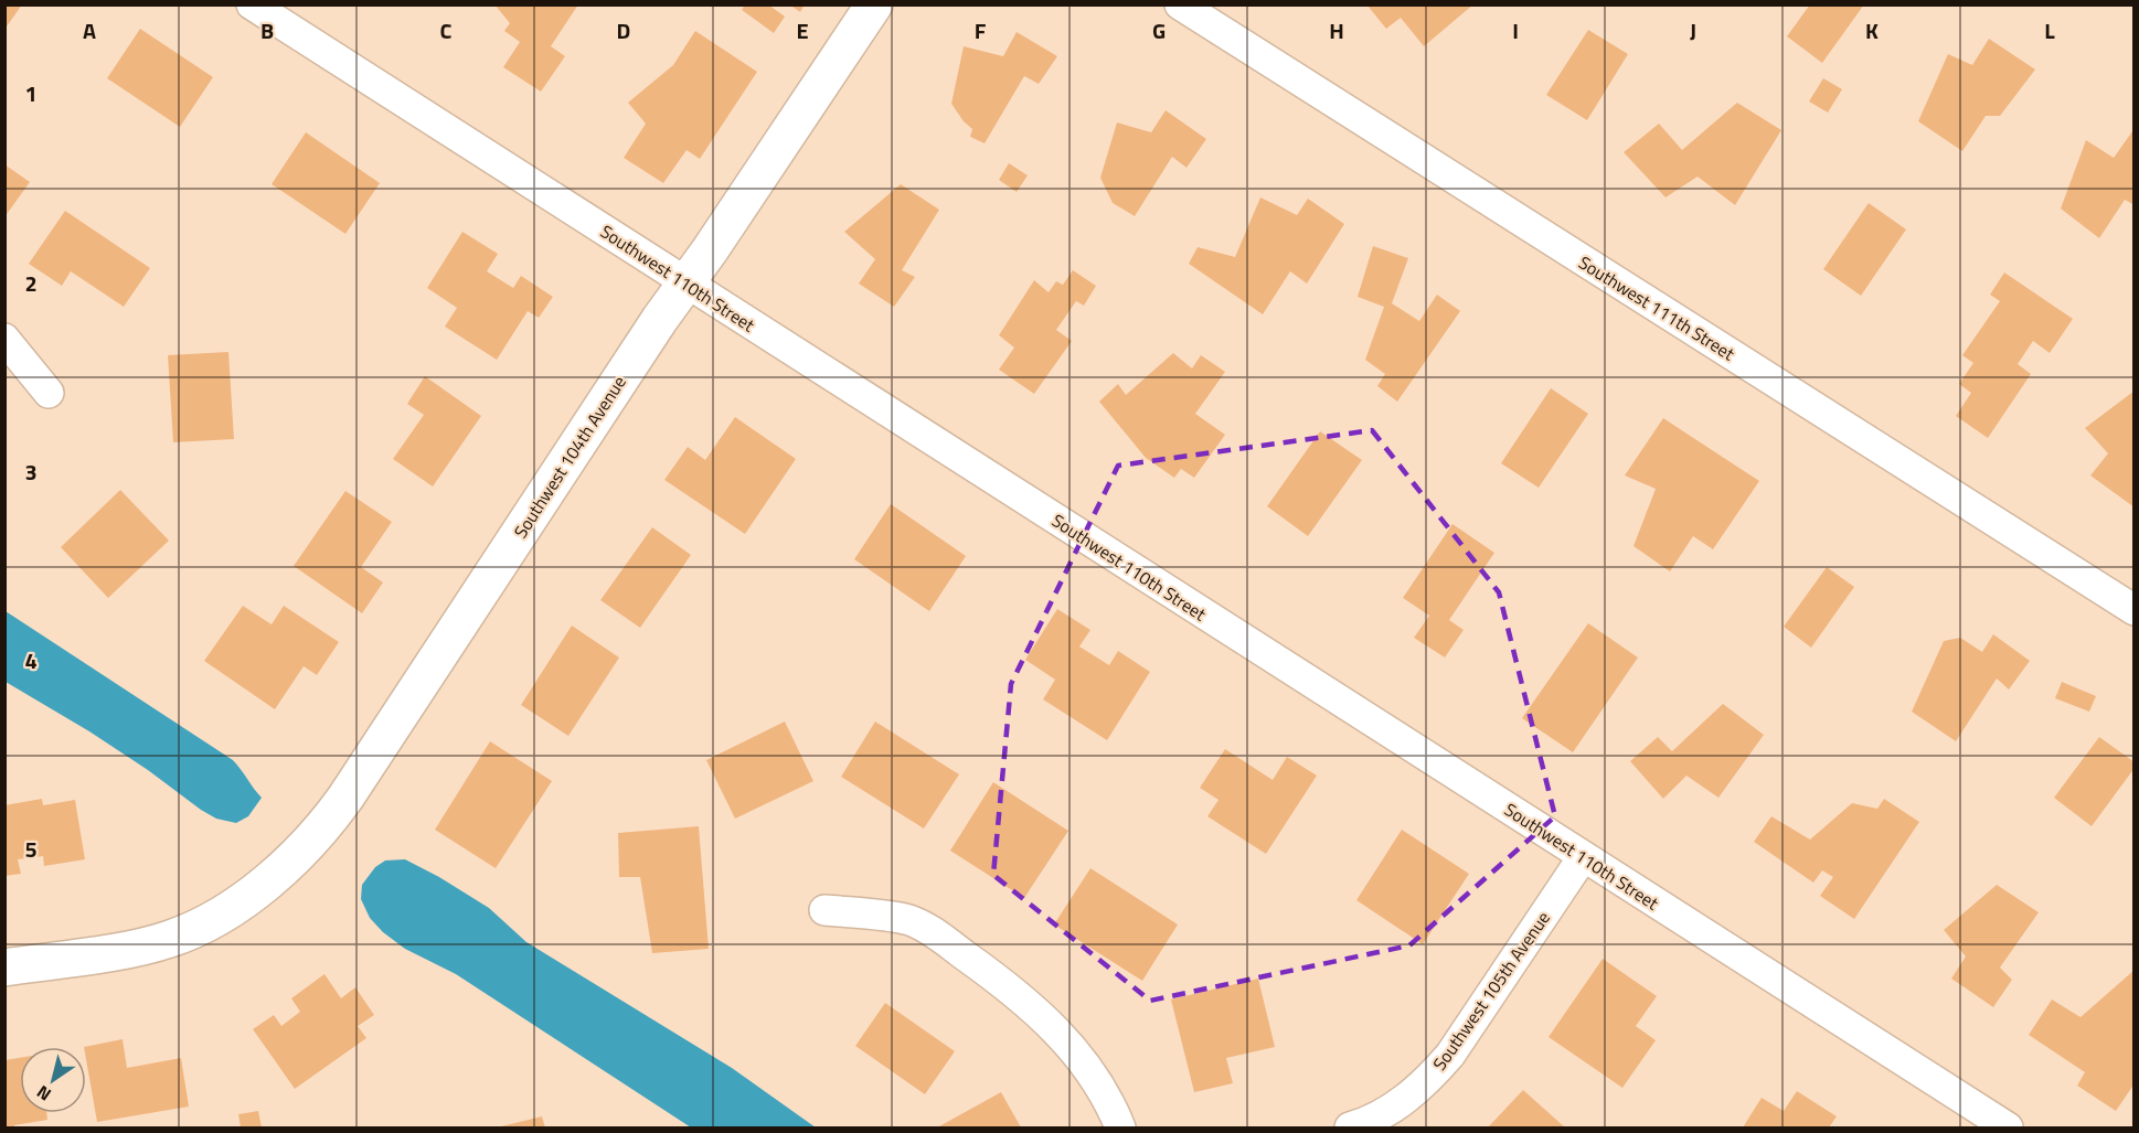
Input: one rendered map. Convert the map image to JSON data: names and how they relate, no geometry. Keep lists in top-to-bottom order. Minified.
{"streets":{"street":["Southwest 110th Street","Southwest 111th Street","Southwest 104th Avenue","Southwest 105th Avenue"]},"crossings":[["Southwest 110th Street","Southwest 104th Avenue"],["Southwest 110th Street","Southwest 105th Avenue"]],"north":"bottom left","grid":{"columns":["A","B","C","D","E","F","G","H","I","J","K","L"],"rows":["1","2","3","4","5"]}}
